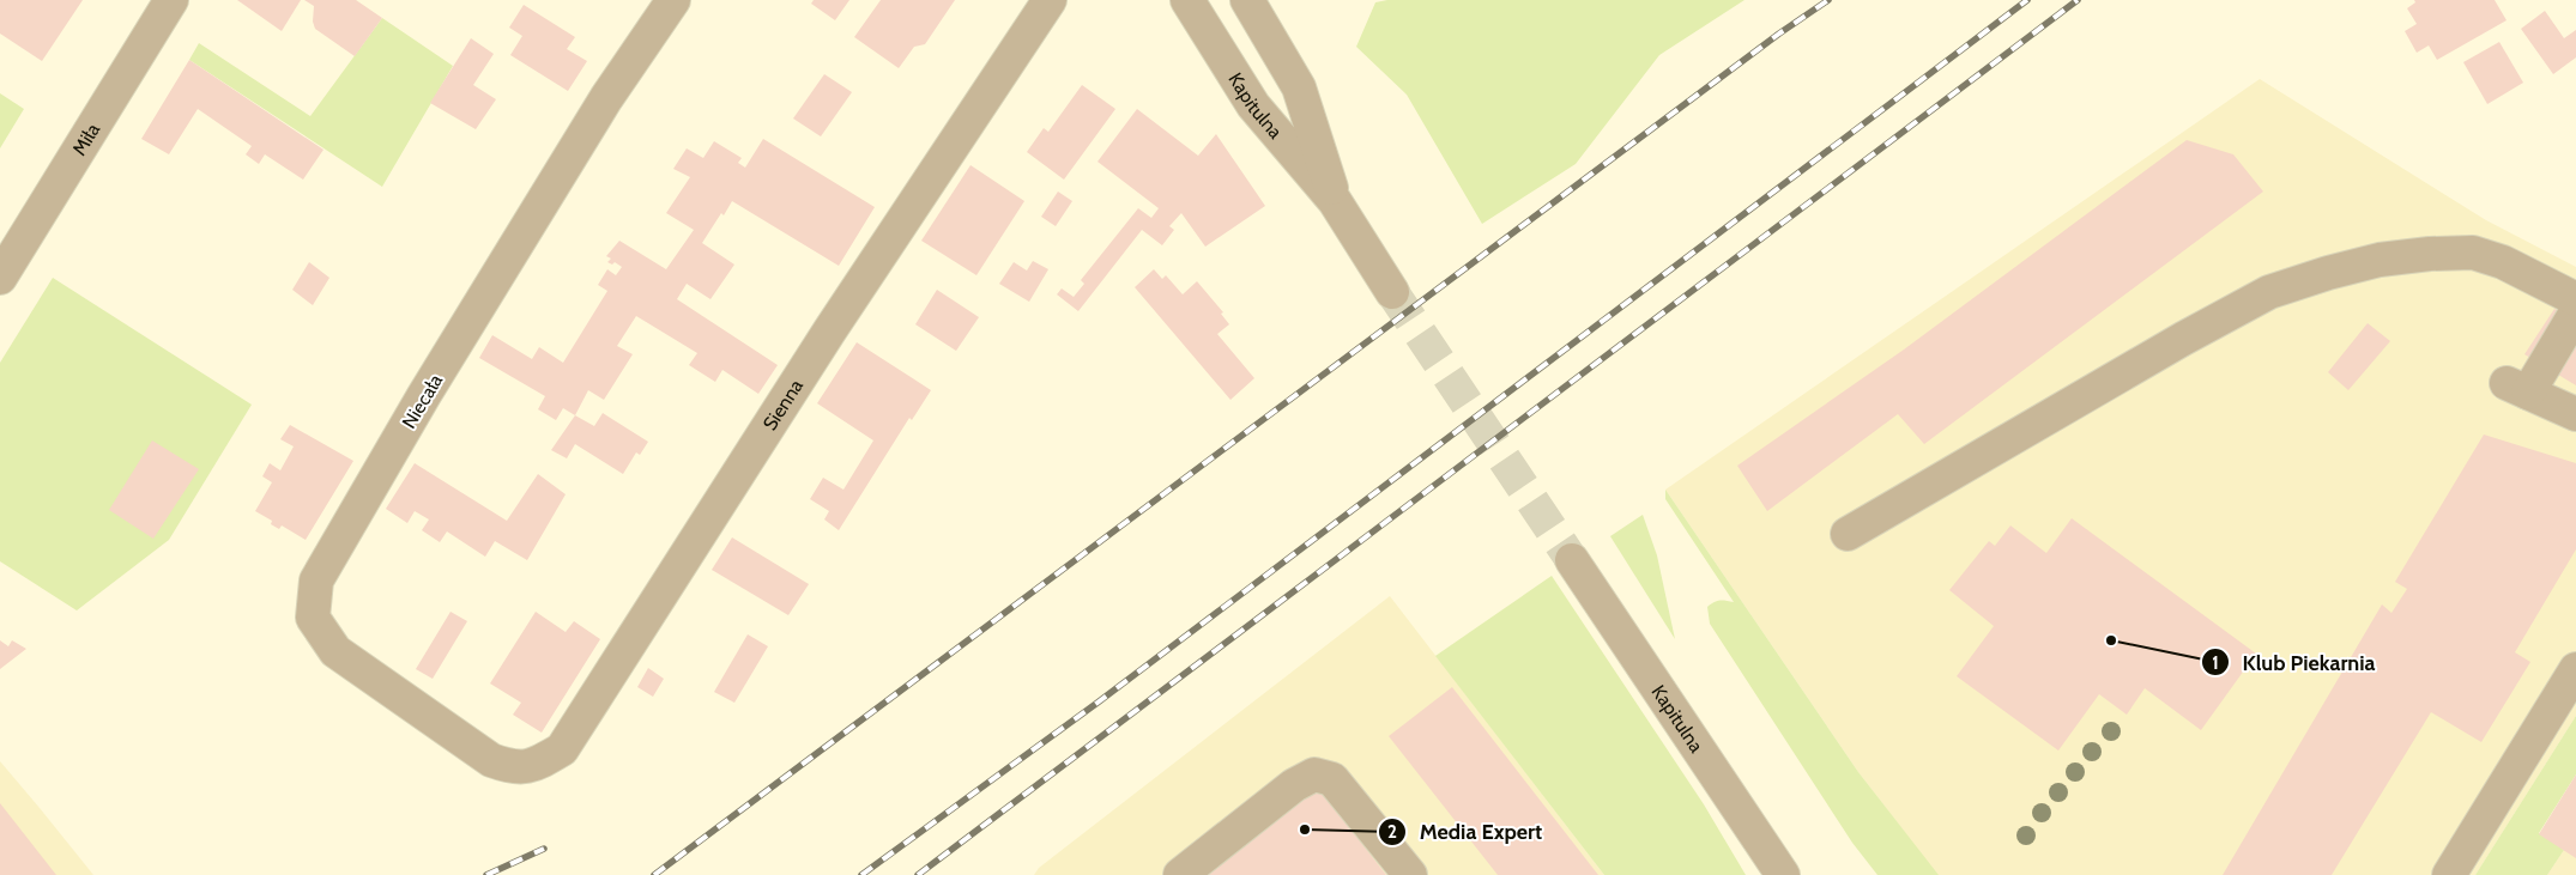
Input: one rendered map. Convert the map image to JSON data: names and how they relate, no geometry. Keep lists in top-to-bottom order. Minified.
{"streets":{"street":["Kapitulna","Miła","Niecała","Sienna"]},"crossings":[["Niecała","Sienna"]],"places":["Klub Piekarnia","Media Expert"]}
